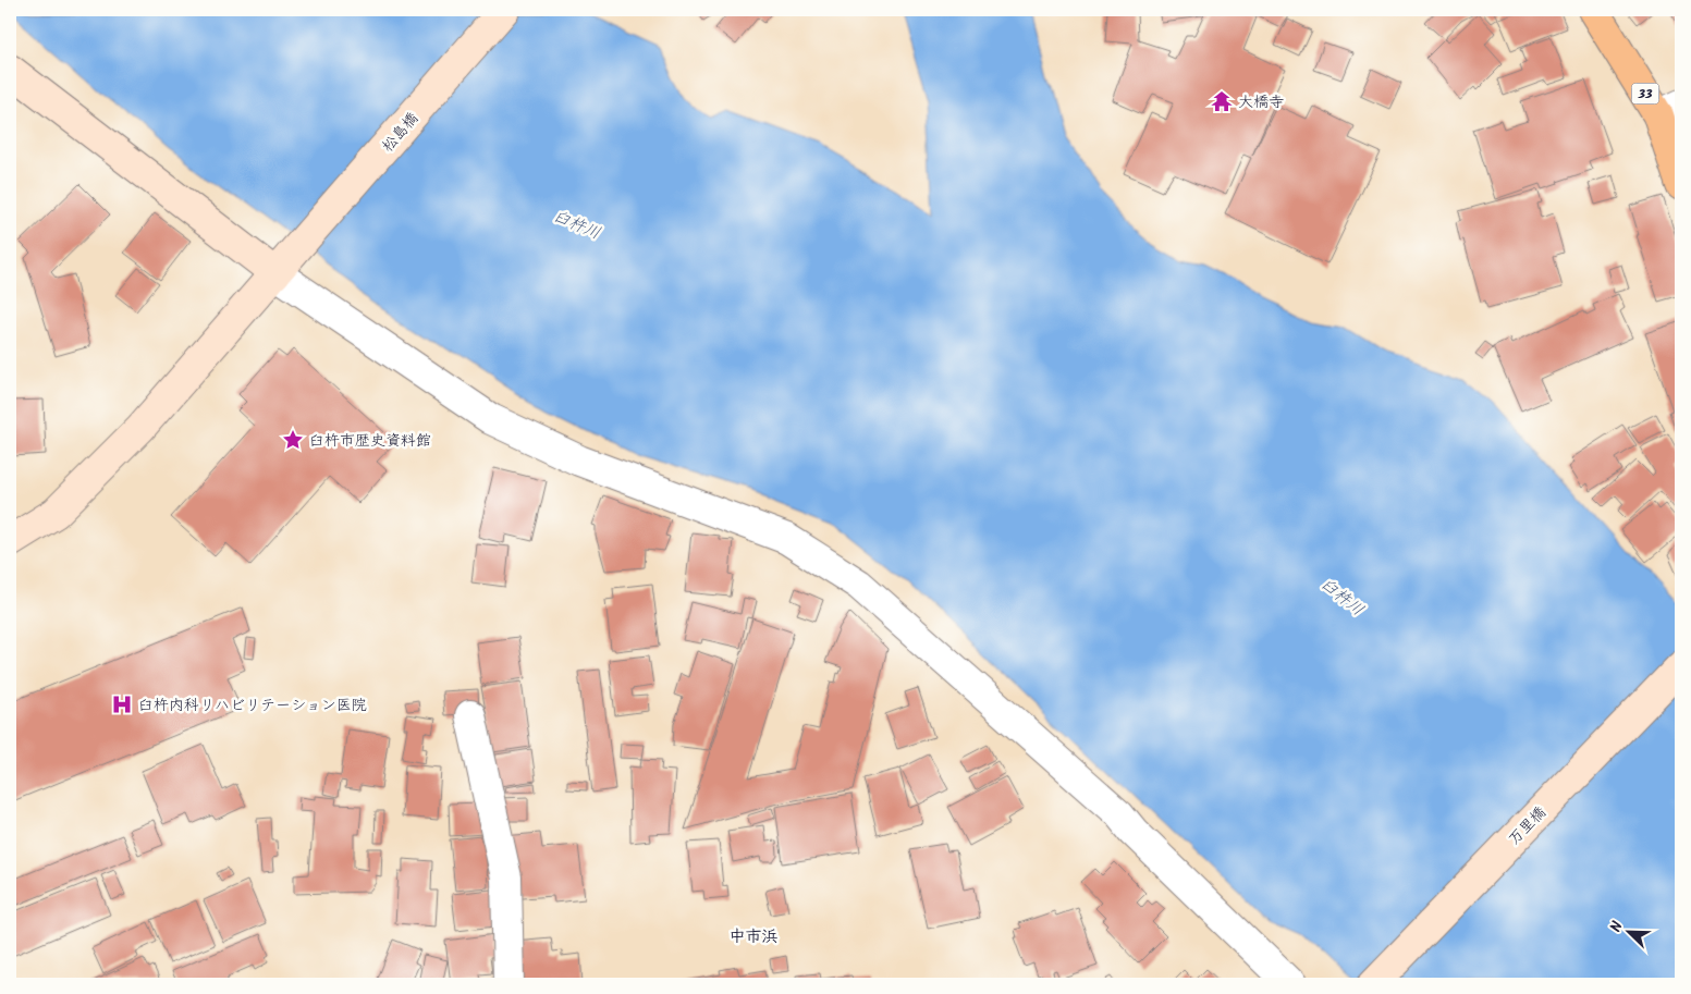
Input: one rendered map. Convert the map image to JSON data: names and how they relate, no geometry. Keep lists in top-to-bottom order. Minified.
{"streets":{"main road":["33"],"street":["松島橋","万里橋"]},"districts":["中市浜"],"water":["臼杵川"],"places":{"temple":["大橋寺"],"place":["臼杵市歴史資料館"],"hospital":["臼杵内科リハビリテーション医院"]},"north":"top left"}
